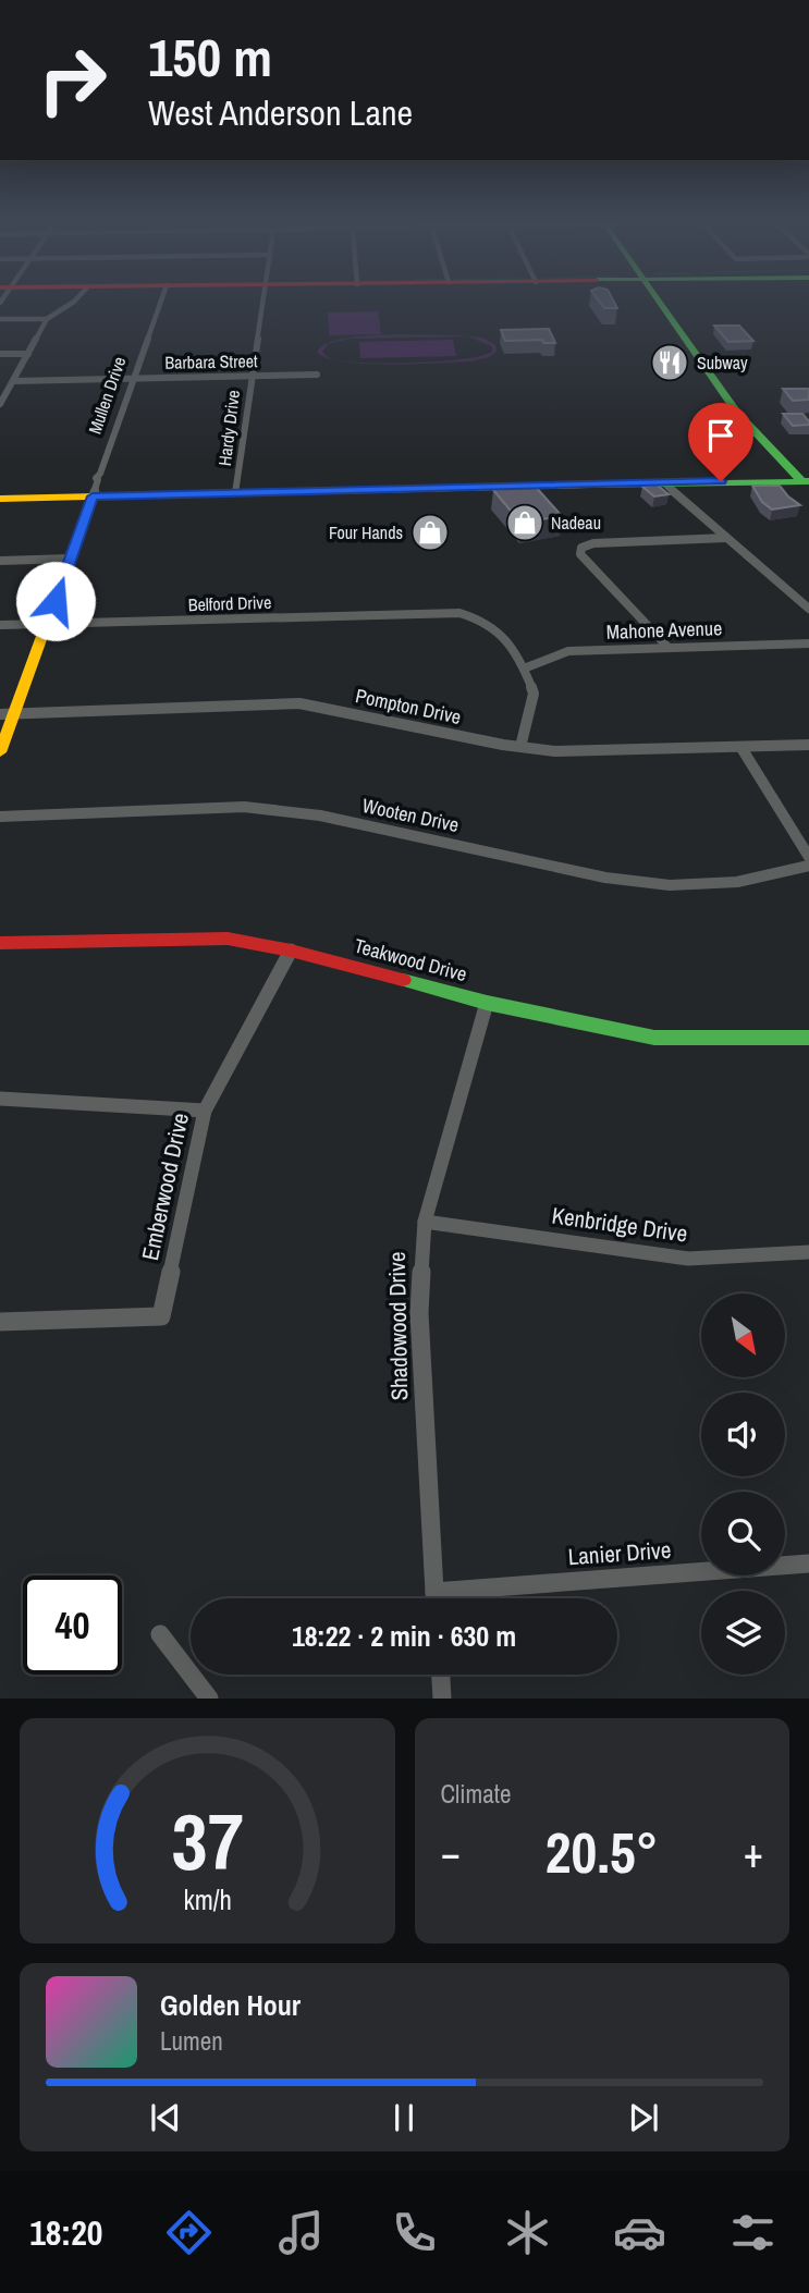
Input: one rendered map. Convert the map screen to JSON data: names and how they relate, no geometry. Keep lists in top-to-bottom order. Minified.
{"streets":{"street":["Barbara Street","Mullen Drive","Hardy Drive","Belford Drive","Mahone Avenue","Pompton Drive","Wooten Drive","Teakwood Drive","Emberwood Drive","Kenbridge Drive","Shadowood Drive","Lanier Drive"]},"crossings":[["Barbara Street","Mullen Drive"],["Barbara Street","Hardy Drive"],["Mullen Drive","Belford Drive"],["Mullen Drive","Pompton Drive"],["Belford Drive","Mahone Avenue"],["Teakwood Drive","Emberwood Drive"],["Teakwood Drive","Shadowood Drive"],["Kenbridge Drive","Shadowood Drive"]],"places":{"restaurant":["Subway"],"shop":["Nadeau","Four Hands"]},"north":"bottom right","page":{"turn":["150 m","West Anderson Lane"],"limit":"40","trip":"18:22 · 2 min · 630 m","tile":"Climate","heat":["−","20.5°","+"],"song":["Golden Hour","Lumen"],"tabs":"18:20","gauge":["37","km/h"]}}
